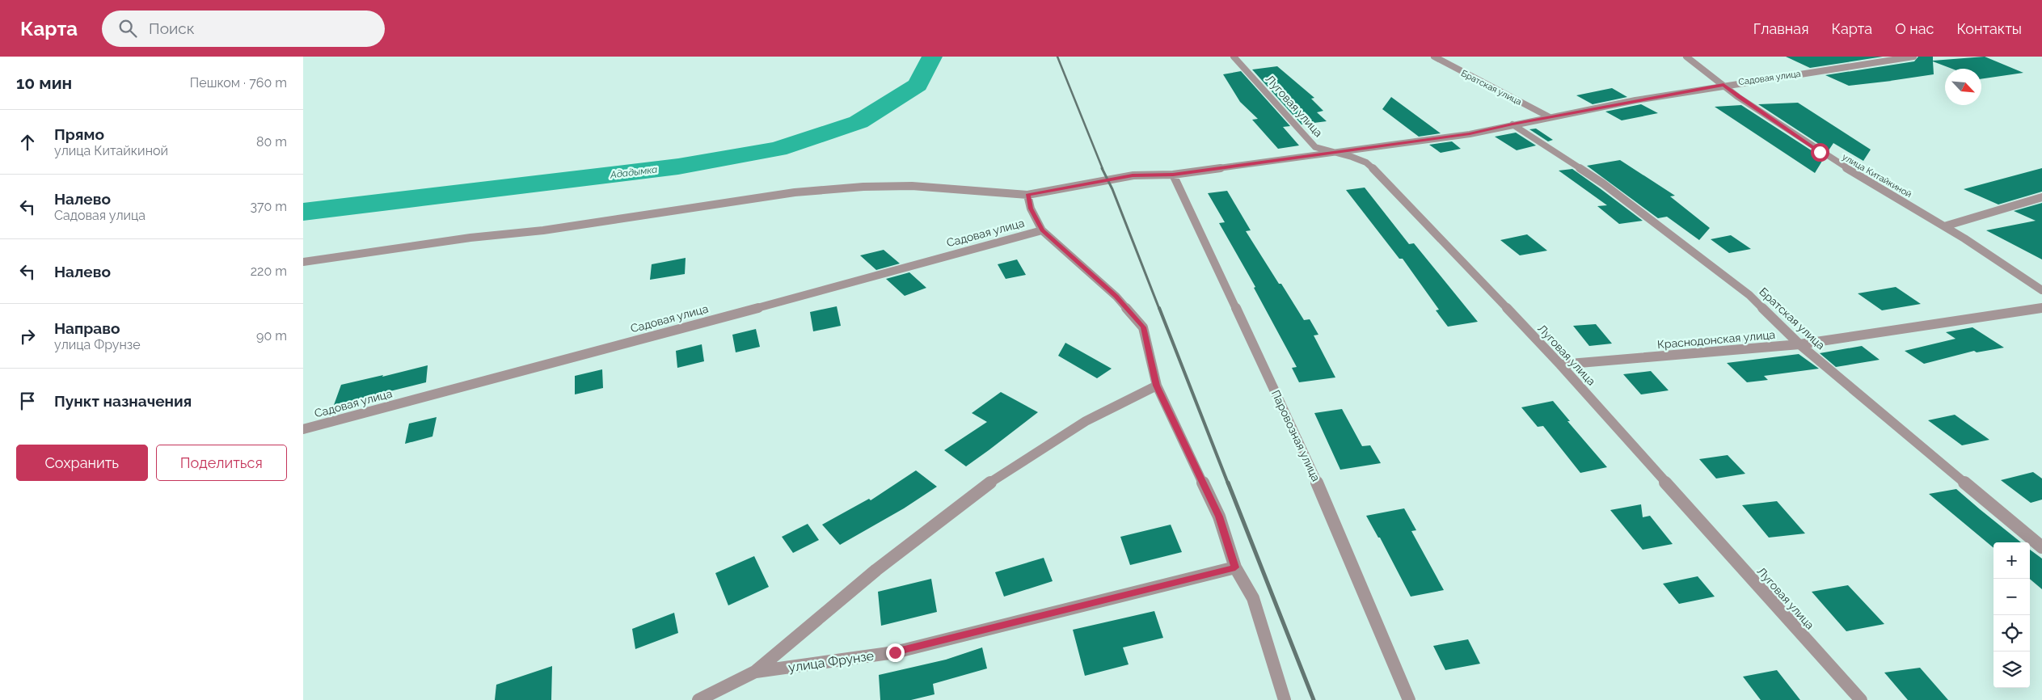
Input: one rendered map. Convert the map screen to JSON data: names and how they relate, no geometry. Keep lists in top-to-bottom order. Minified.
{"streets":{"street":["Садовая улица","Братская улица","Луговая улица","улица Китайкиной","Краснодонская улица","Паровозная улица","улица Фрунзе"]},"crossings":[["Садовая улица","Братская улица"],["Садовая улица","Луговая улица"],["Садовая улица","улица Китайкиной"],["Садовая улица","Паровозная улица"],["Братская улица","Краснодонская улица"],["Луговая улица","Краснодонская улица"]],"water":["Ададымка"],"north":"bottom right","page":{"header":"Карта","search":"Поиск","nav":["Главная","Карта","О нас","Контакты"],"heading":["10 мин","Пешком · 760 m"],"list":[["Прямо","улица Китайкиной","80 m"],["Налево","Садовая улица","370 m"],["Налево","220 m"],["Направо","улица Фрунзе","90 m"],"Пункт назначения"],"buttons":["Сохранить","Поделиться"],"map_buttons":["+","−"]}}
